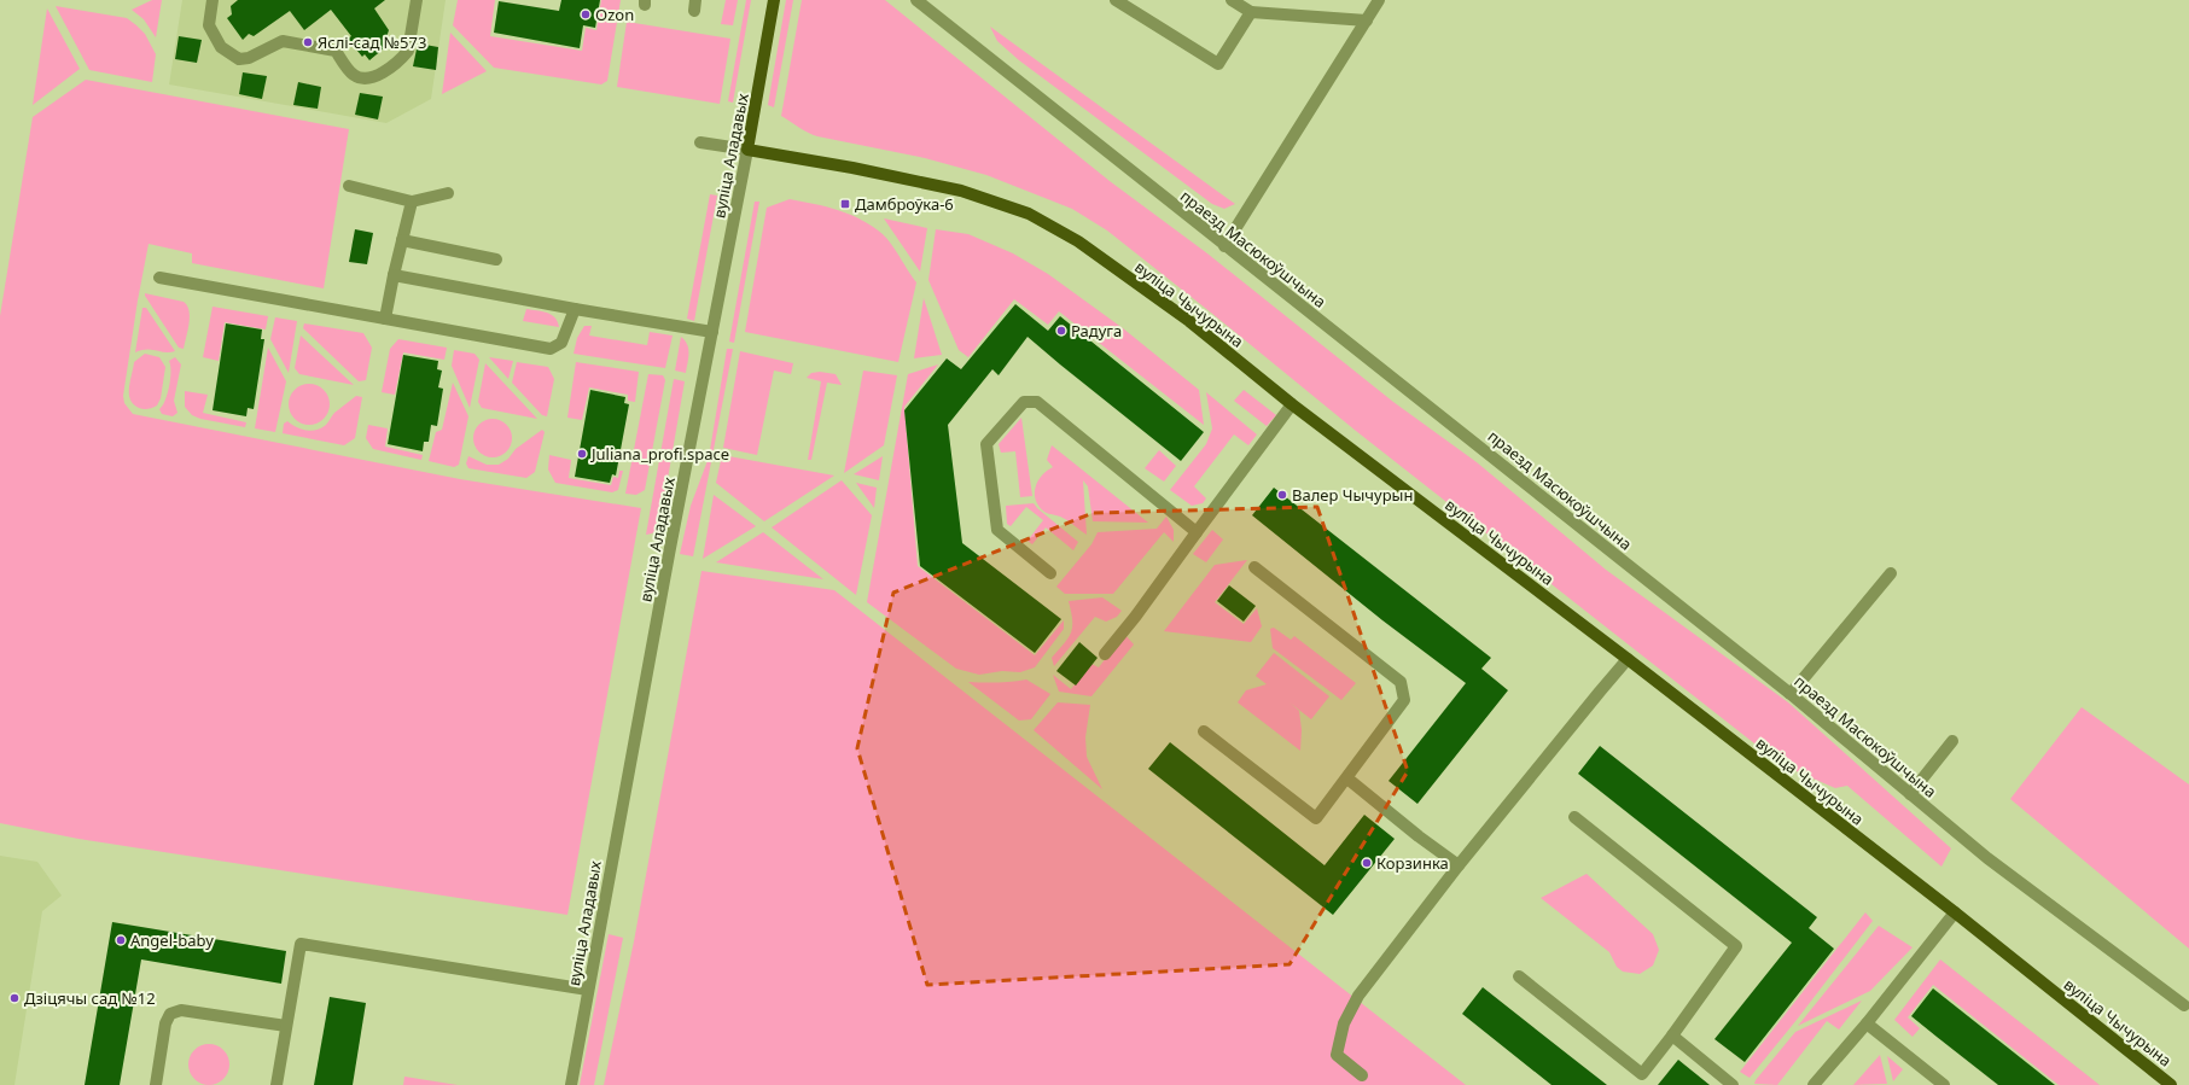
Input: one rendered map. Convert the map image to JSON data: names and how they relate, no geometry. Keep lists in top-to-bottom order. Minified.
{"streets":{"main road":["вуліца Аладавых","вуліца Чычурына"],"street":["праезд Масюкоўшчына"]},"crossings":[["вуліца Аладавых","вуліца Чычурына"]],"places":{"other":["Ozon","Яслі-сад №573","Радуга","Juliana_profi.space","Валер Чычурын","Корзинка","Angel-baby","Дзіцячы сад №12"],"transit":["Дамброўка-6"]}}
